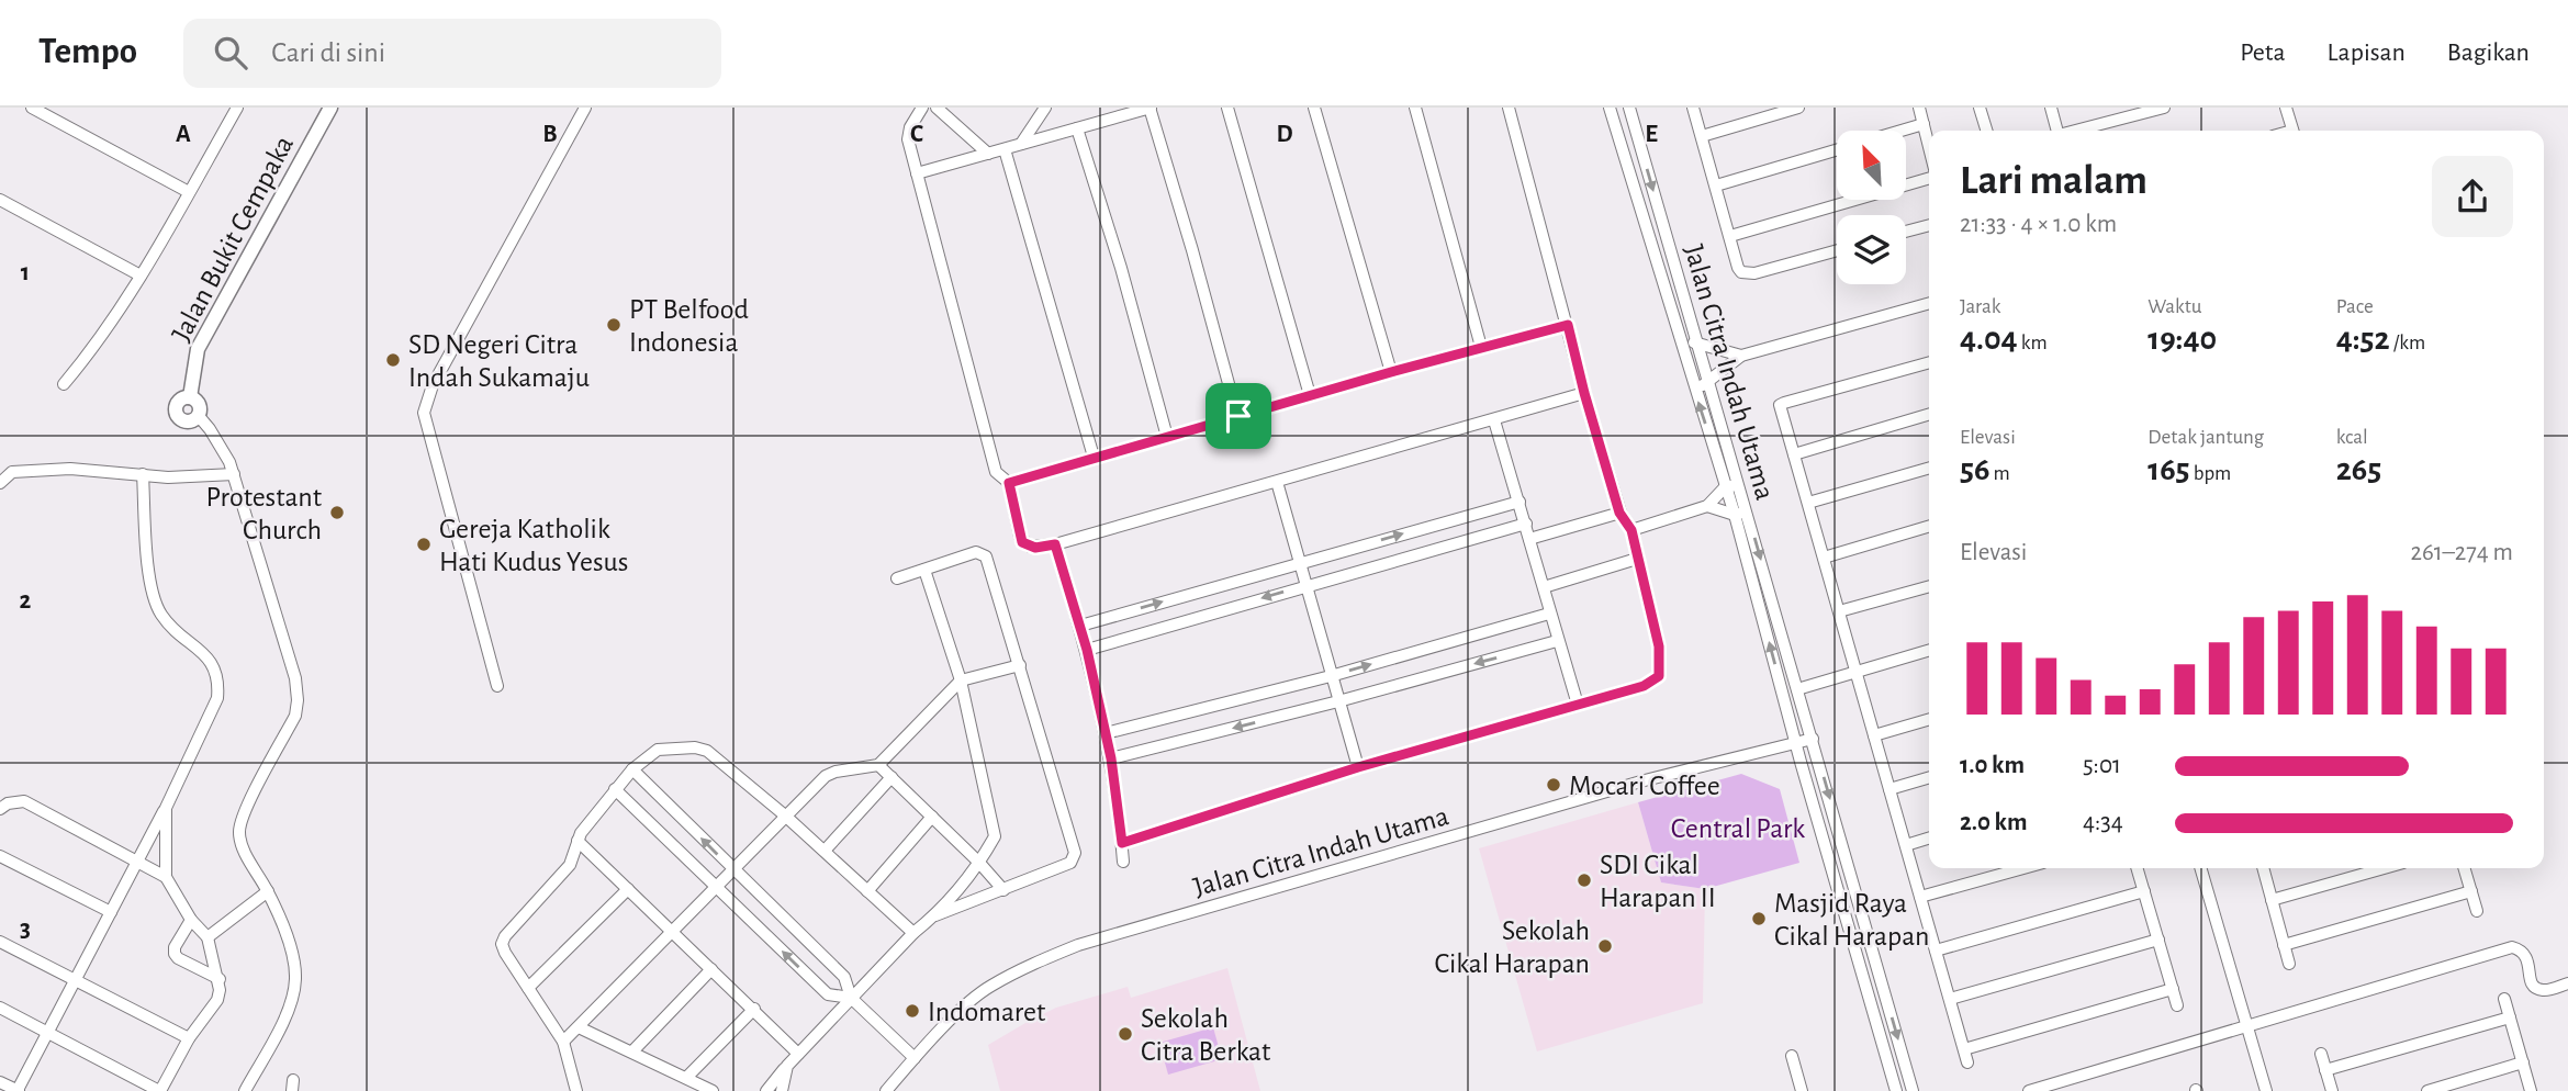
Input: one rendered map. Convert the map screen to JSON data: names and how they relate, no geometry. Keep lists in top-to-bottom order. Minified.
{"streets":{"street":["Jalan Bukit Cempaka","Jalan Citra Indah Utama"]},"parks":["Central Park"],"places":["PT Belfood Indonesia","SD Negeri Citra Indah Sukamaju","Protestant Church","Gereja Katholik Hati Kudus Yesus","Mocari Coffee","SDI Cikal Harapan II","Masjid Raya Cikal Harapan","Sekolah Cikal Harapan","Indomaret","Sekolah Citra Berkat"],"north":"top left","page":{"header":"Tempo","search":"Cari di sini","nav":["Peta","Lapisan","Bagikan"],"heading":["Lari malam","21:33 · 4 × 1.0 km"],"stats":[["Jarak","4.04 km"],["Waktu","19:40"],["Pace","4:52 /km"],["Elevasi","56 m"],["Detak jantung","165 bpm"],["kcal","265"]],"chart":["Elevasi","261–274 m"],"list":[{"name":"1.0 km","note":"5:01"},{"name":"2.0 km","note":"4:34"}]},"grid":{"columns":["A","B","C","D","E"],"rows":["1","2","3"]}}
